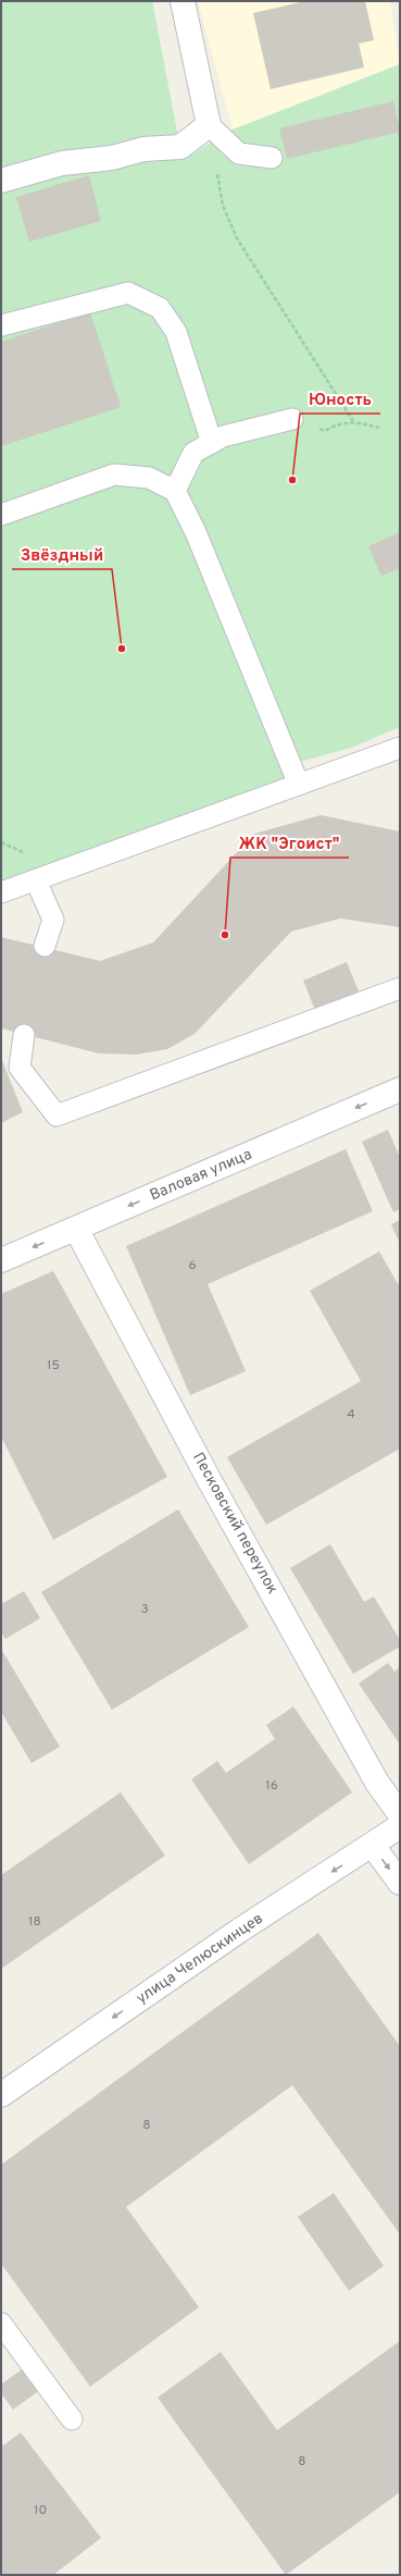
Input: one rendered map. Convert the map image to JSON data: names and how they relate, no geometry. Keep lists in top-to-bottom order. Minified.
{"streets":{"street":["Валовая улица","Песковский переулок","улица Челюскинцев"]},"crossings":[["Валовая улица","Песковский переулок"]],"one_way":["Валовая улица","улица Челюскинцев"],"places":["Юность","Звёздный","ЖК \"Эгоист\""],"house_numbers":["6","15","4","3","16","18","8","8","10"]}
